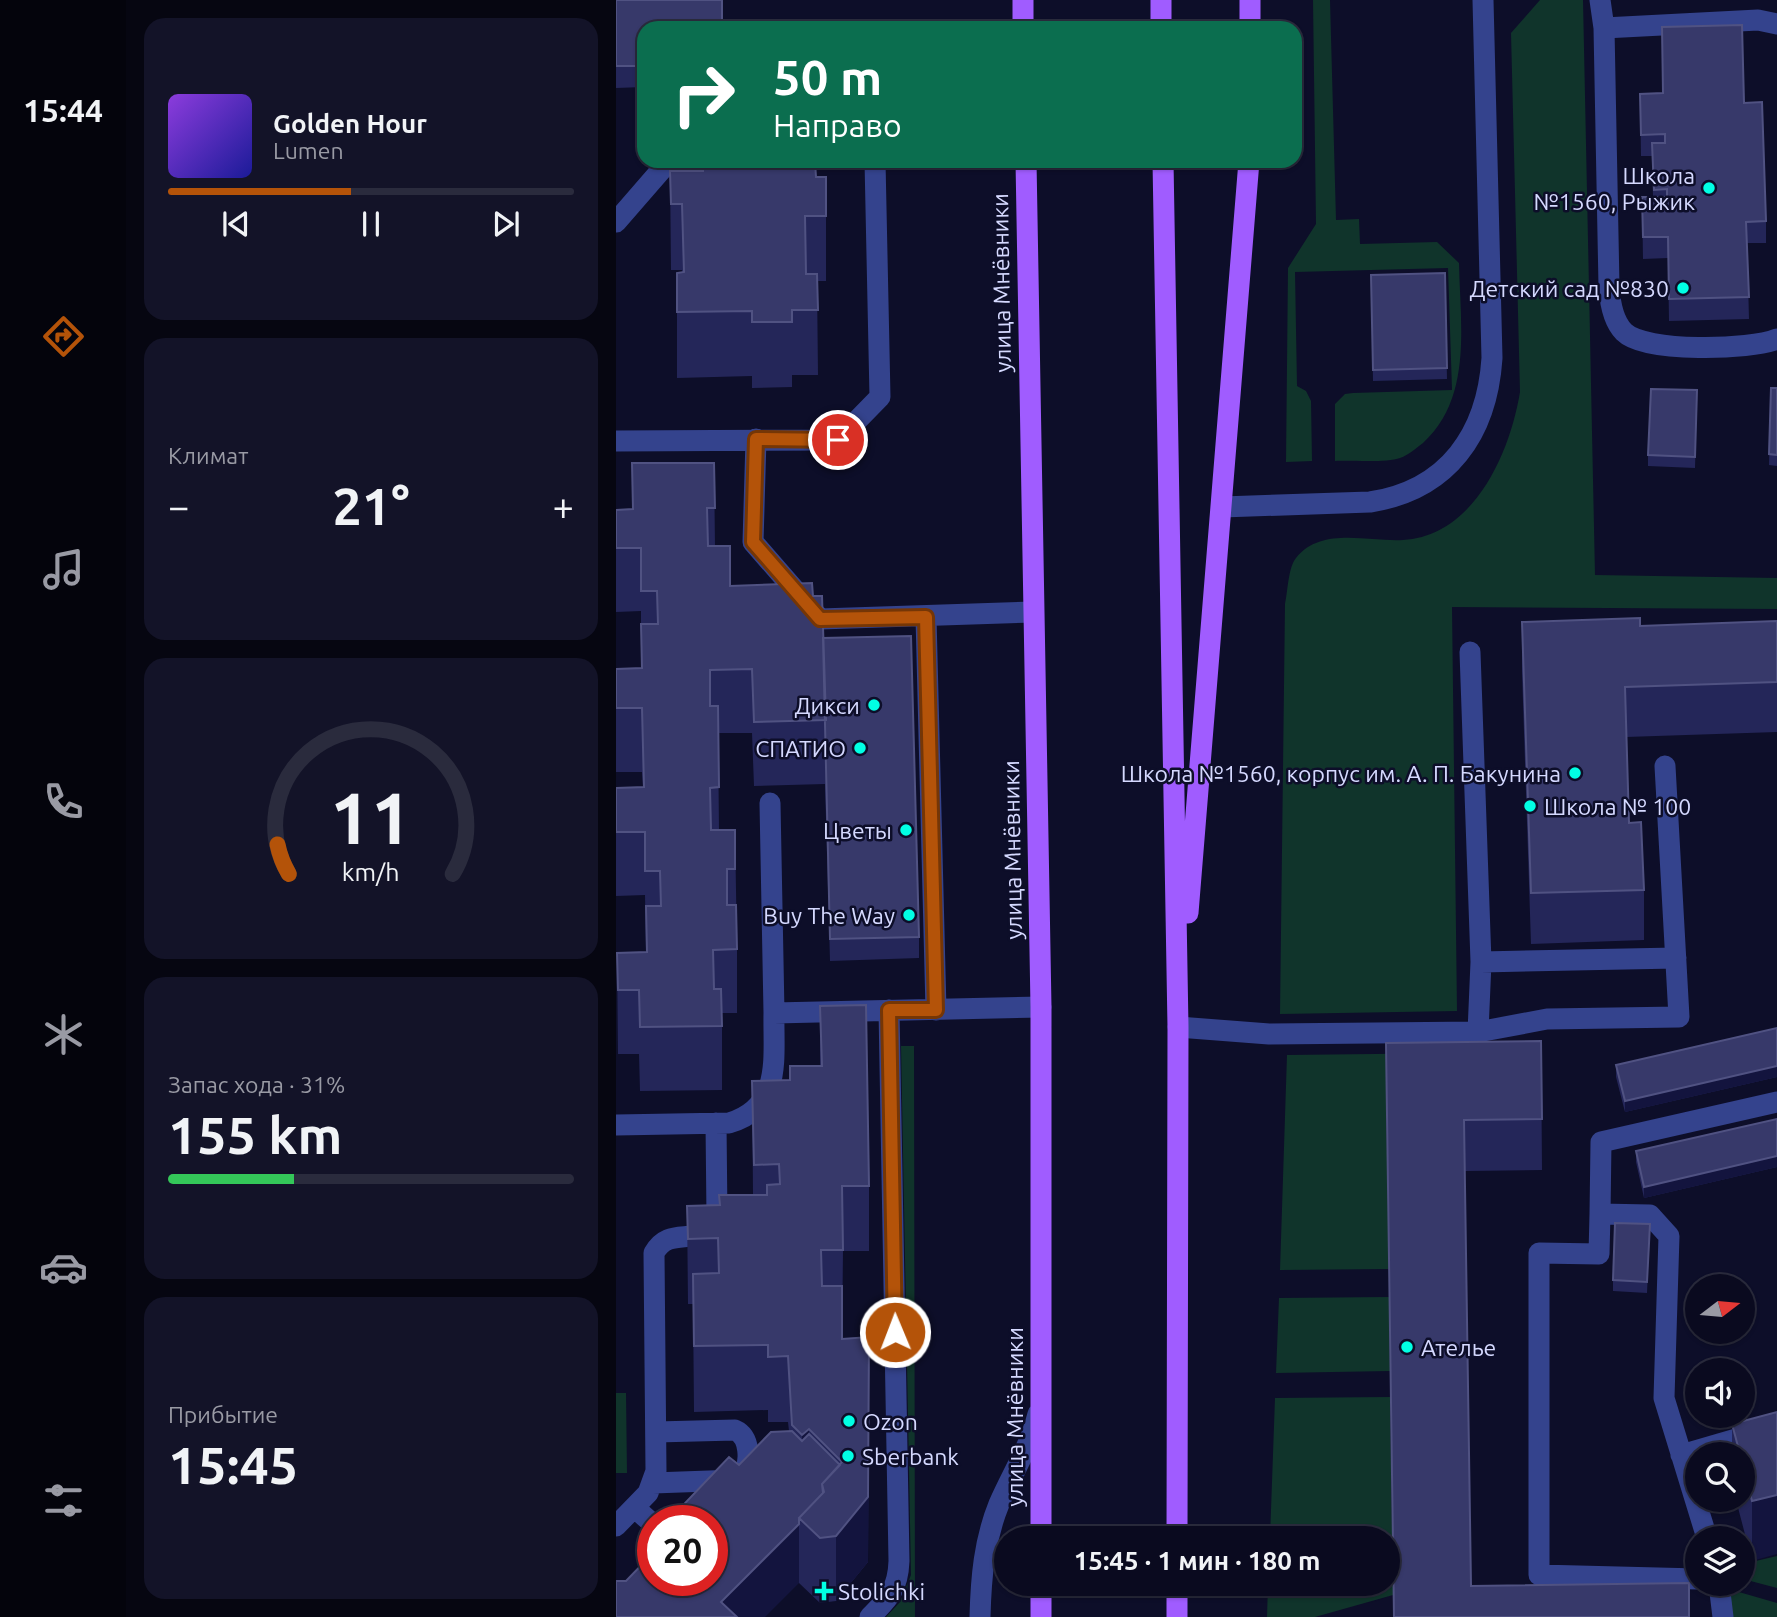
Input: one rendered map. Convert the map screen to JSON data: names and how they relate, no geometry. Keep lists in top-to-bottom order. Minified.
{"streets":{"main road":["улица Мнёвники"]},"places":{"other":["Школа №1560, Рыжик","Детский сад №830","Дикси","СПАТИО","Школа №1560, корпус им. А. П. Бакунина","Школа № 100","Цветы","Buy The Way","Ателье","Ozon","Sberbank"],"health":["Stolichki"]},"north":"right","page":{"tabs":"15:44","turn":["50 m","Направо"],"song":["Golden Hour","Lumen"],"tile":["Климат",["Запас хода · 31%","155 km"],["Прибытие","15:45"]],"heat":["−","21°","+"],"limit":"20","trip":"15:45 · 1 мин · 180 m","gauge":["11","km/h"]}}
